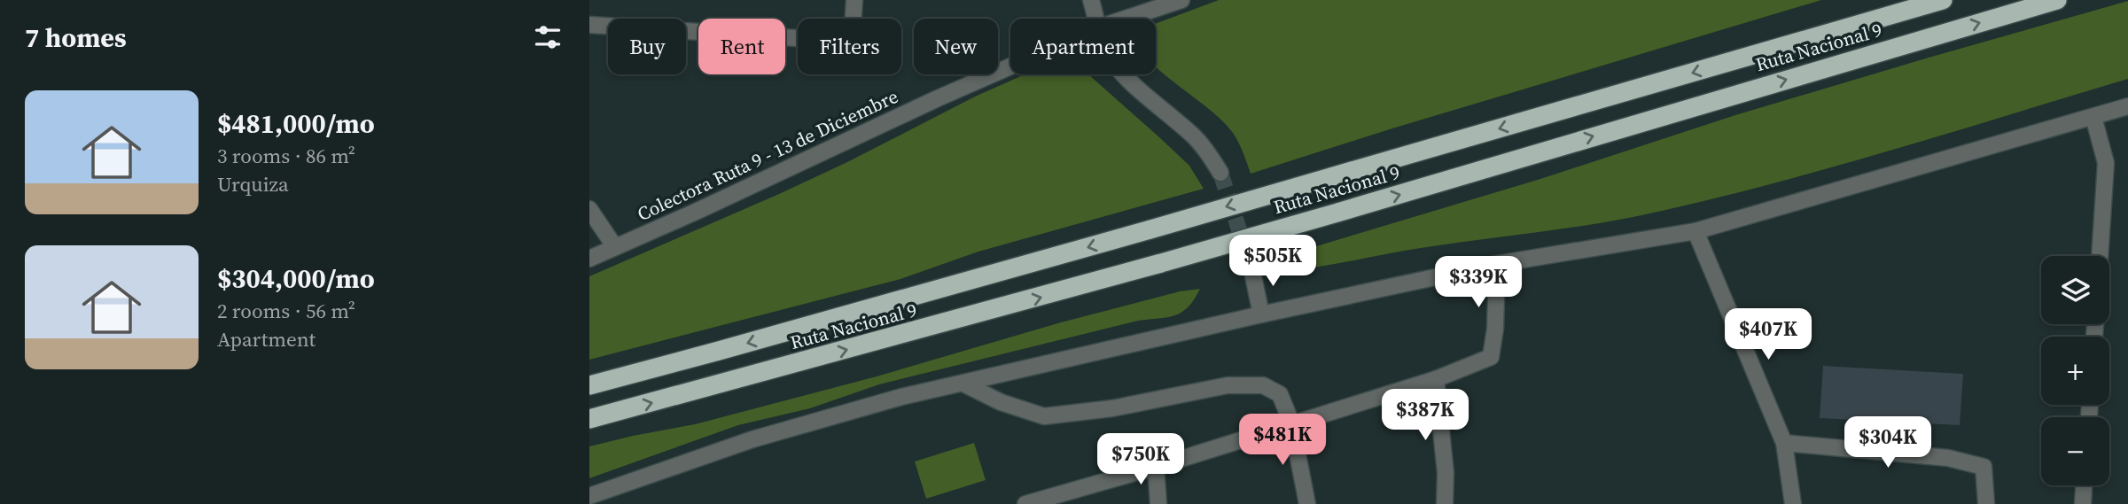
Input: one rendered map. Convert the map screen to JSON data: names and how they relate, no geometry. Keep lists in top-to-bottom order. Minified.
{"streets":{"highway":["Ruta Nacional 9"],"street":["Colectora Ruta 9 - 13 de Diciembre"]},"page":{"heading":"7 homes","chip":["Buy","Rent","Filters","New","Apartment"],"list":[{"name":"$481,000/mo","note":"3 rooms · 86 m² · Urquiza"},{"name":"$304,000/mo","note":"2 rooms · 56 m² · Apartment"}],"price":["$505K","$339K","$407K","$387K","$481K","$304K","$750K"],"map_buttons":["+","−"]}}
